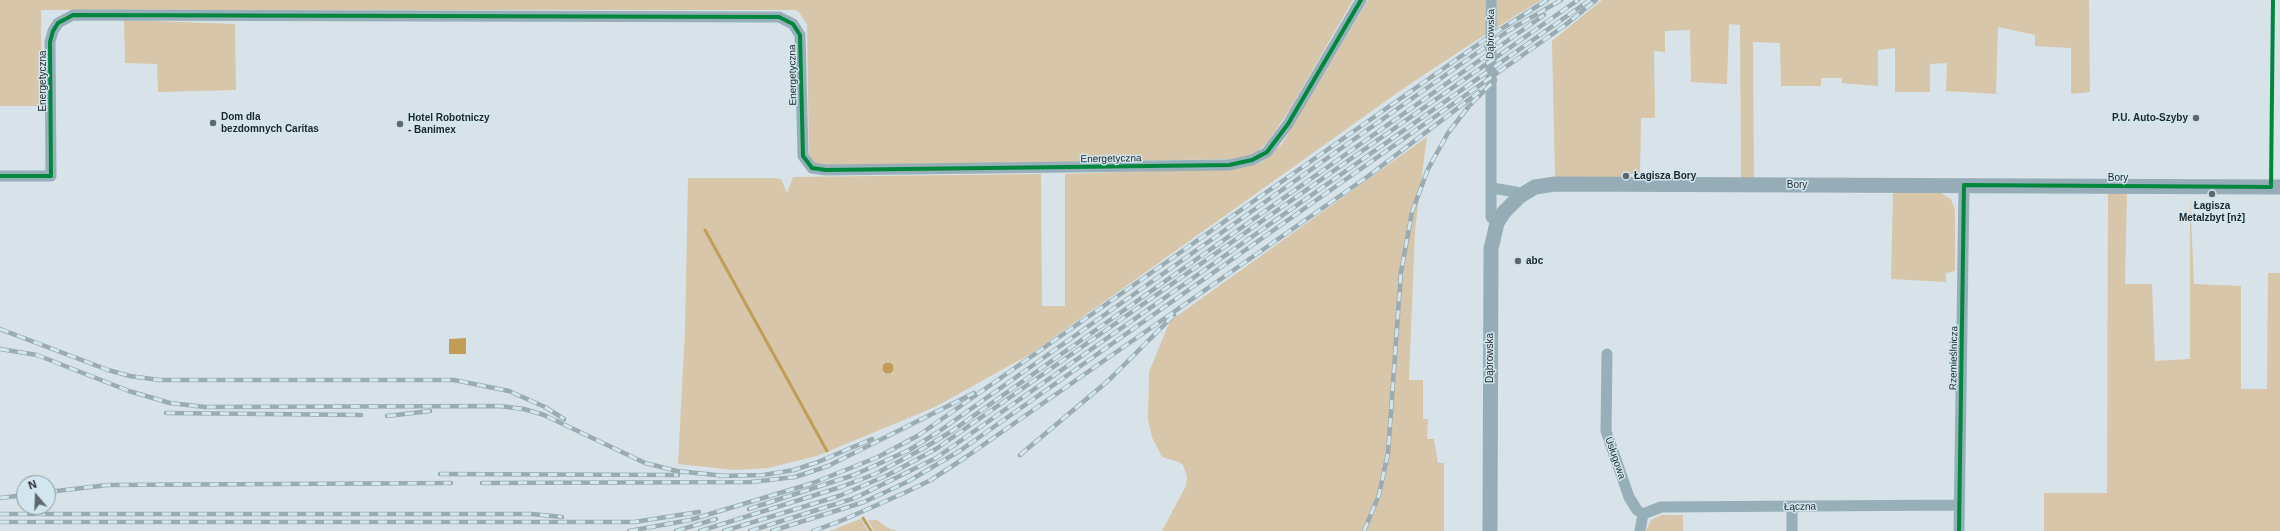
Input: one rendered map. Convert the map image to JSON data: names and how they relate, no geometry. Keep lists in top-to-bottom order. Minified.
{"streets":{"street":["Dąbrowska","Energetyczna","Bory","Rzemieślnicza","Usługowa","Łączna"]},"crossings":[["Dąbrowska","Bory"],["Bory","Rzemieślnicza"],["Rzemieślnicza","Łączna"],["Usługowa","Łączna"]],"places":["P.U. Auto-Szyby","Dom dla bezdomnych Caritas","Hotel Robotniczy - Banimex","Łagisza Bory","Łagisza Metalzbyt [nż]","abc"],"north":"top"}
